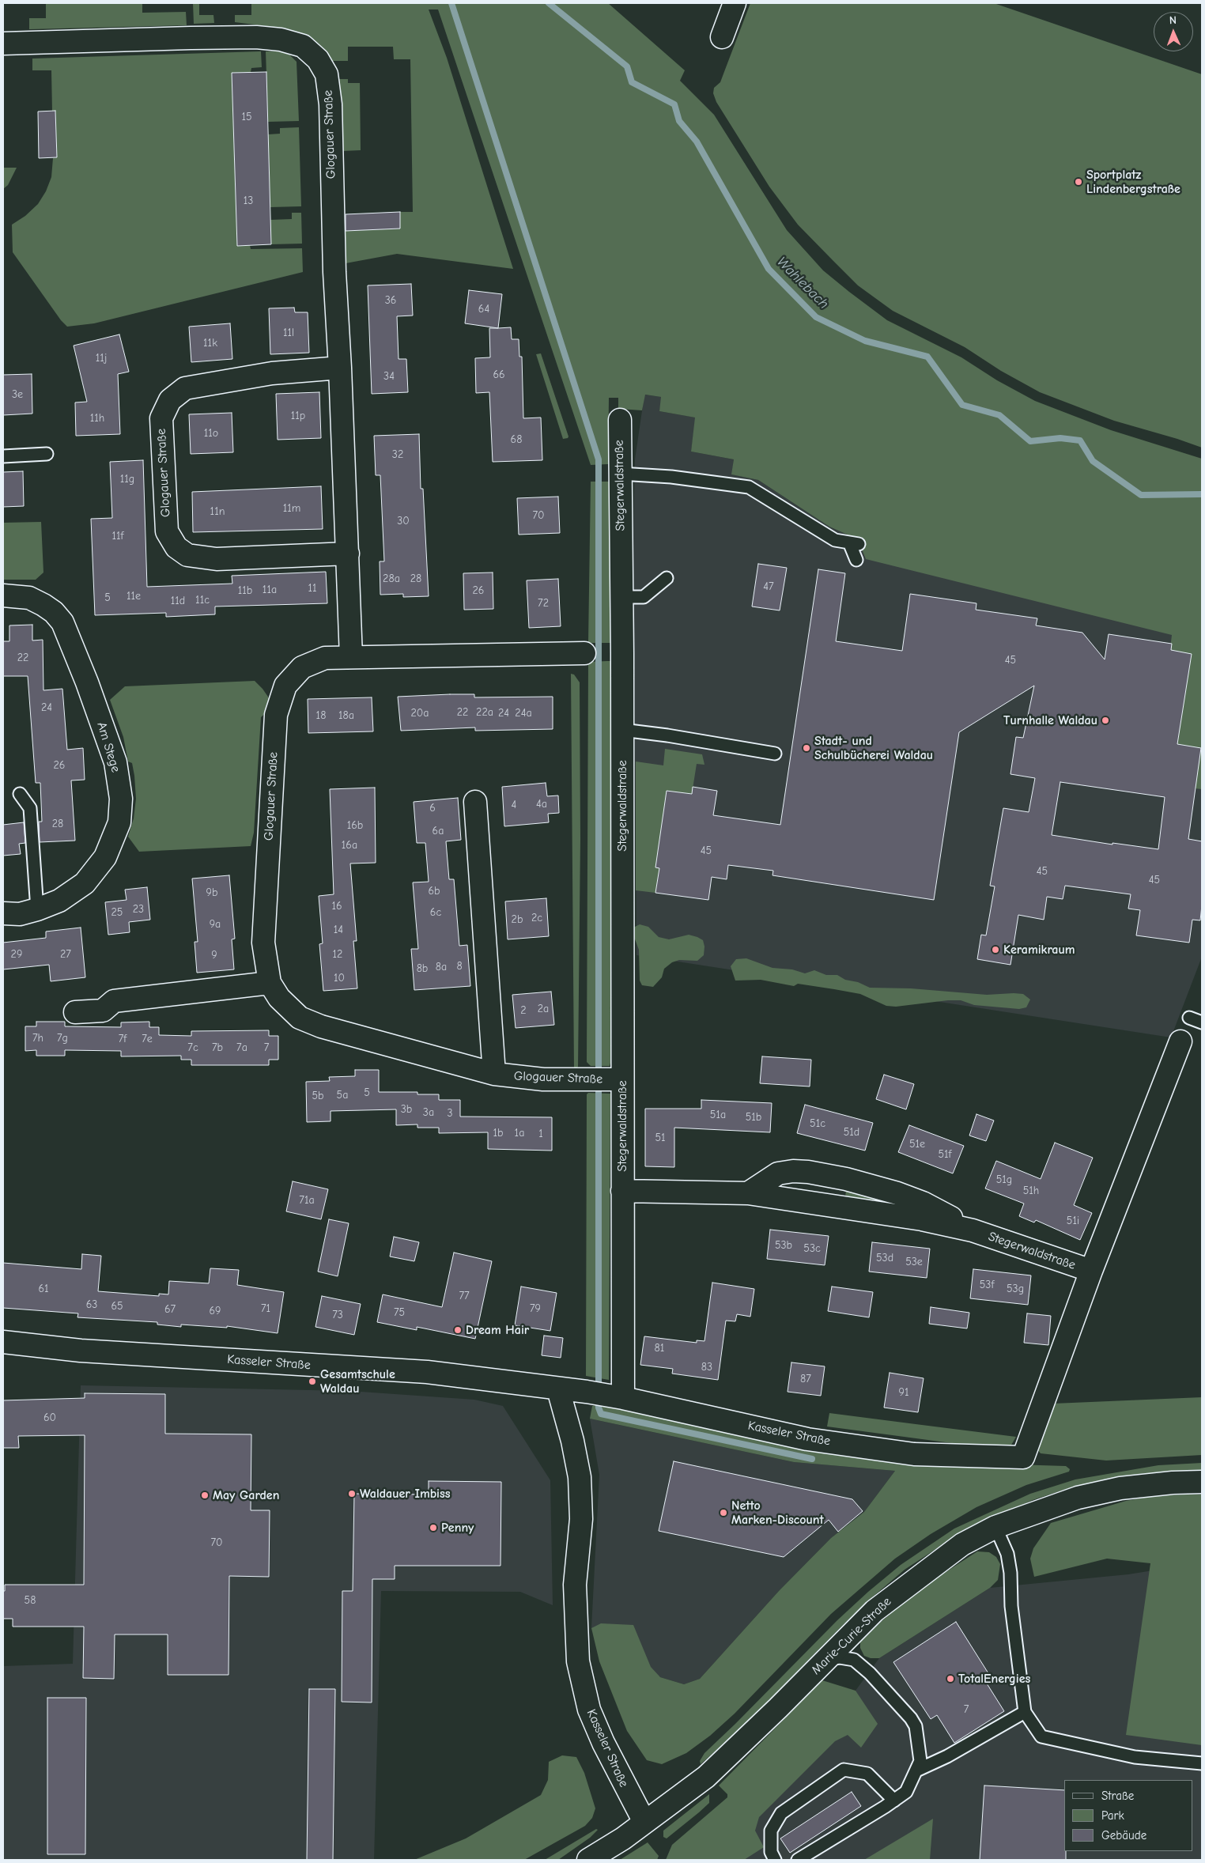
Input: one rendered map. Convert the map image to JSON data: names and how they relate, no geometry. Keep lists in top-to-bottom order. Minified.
{"streets":{"street":["Glogauer Straße","Stegerwaldstraße","Am Stege","Kasseler Straße","Marie-Curie-Straße"]},"crossings":[["Glogauer Straße","Stegerwaldstraße"],["Stegerwaldstraße","Kasseler Straße"],["Kasseler Straße","Marie-Curie-Straße"]],"water":["Wahlebach"],"places":["Sportplatz Lindenbergstraße","Turnhalle Waldau","Stadt- und Schulbücherei Waldau","Keramikraum","Dream Hair","Gesamtschule Waldau","Waldauer Imbiss","May Garden","Netto Marken-Discount","Penny","TotalEnergies"],"house_numbers":["15","13","36","64","11l","11k","11j","66","34","3e","11p","11h","11o","68","32","11g","11m","11n","70","30","11f","28a","28","47","11","11a","11b","26","11e","5","11c","11d","72","22","45","24","22","22a","20a","24","24a","18","18a","26","4a","4","6","28","16b","6a","16a","45","45","45","6b","9b","16","23","25","6c","2c","2b","9a","14","29","27","12","9","8","8a","8b","10","2a","2","7h","7g","7f","7e","7c","7b","7a","7","5","5a","5b","3b","3a","3","51a","51b","51c","51d","1b","1a","1","51","51e","51f","51g","51h","71a","51i","53b","53c","53d","53e","53f","61","53g","77","63","65","71","79","67","69","75","73","81","83","87","91","60","70","58","7"],"legend":["Straße","Park","Gebäude"],"north":"top"}
